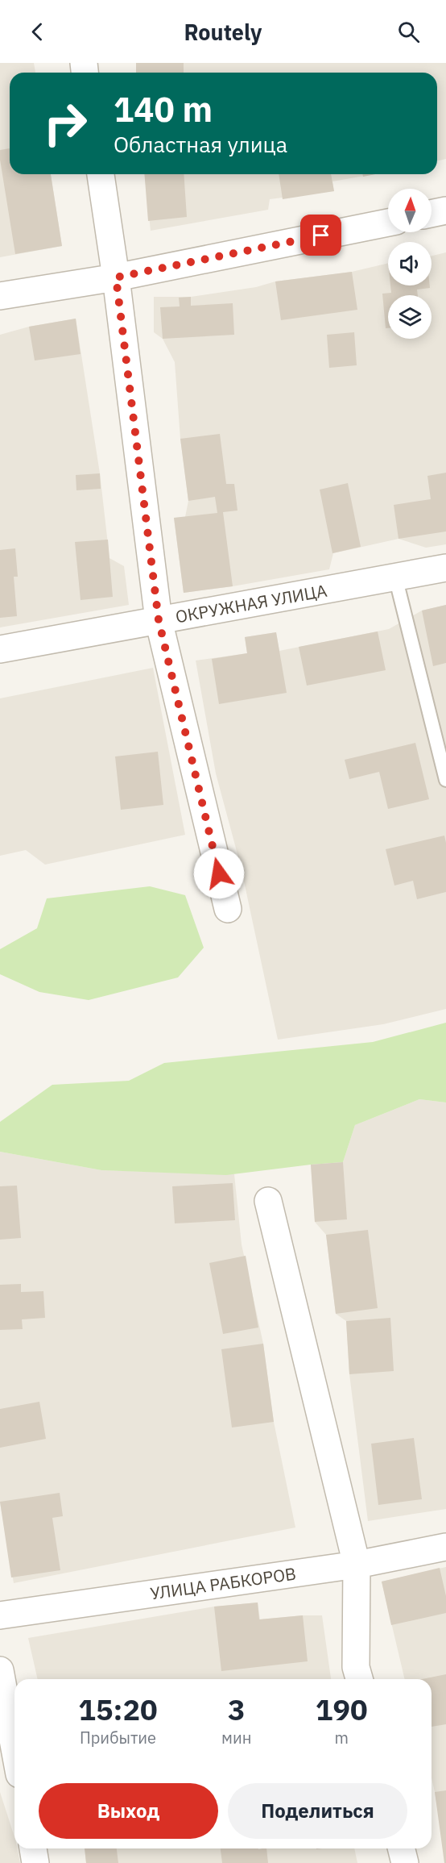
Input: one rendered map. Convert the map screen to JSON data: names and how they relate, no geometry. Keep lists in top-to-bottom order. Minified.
{"streets":{"street":["ОКРУЖНАЯ УЛИЦА","УЛИЦА РАБКОРОВ"]},"north":"top","page":{"header":"Routely","turn":["140 m","Областная улица"],"eta":["15:20","Прибытие","3","мин","190","m"],"buttons":["Выход","Поделиться"]}}
